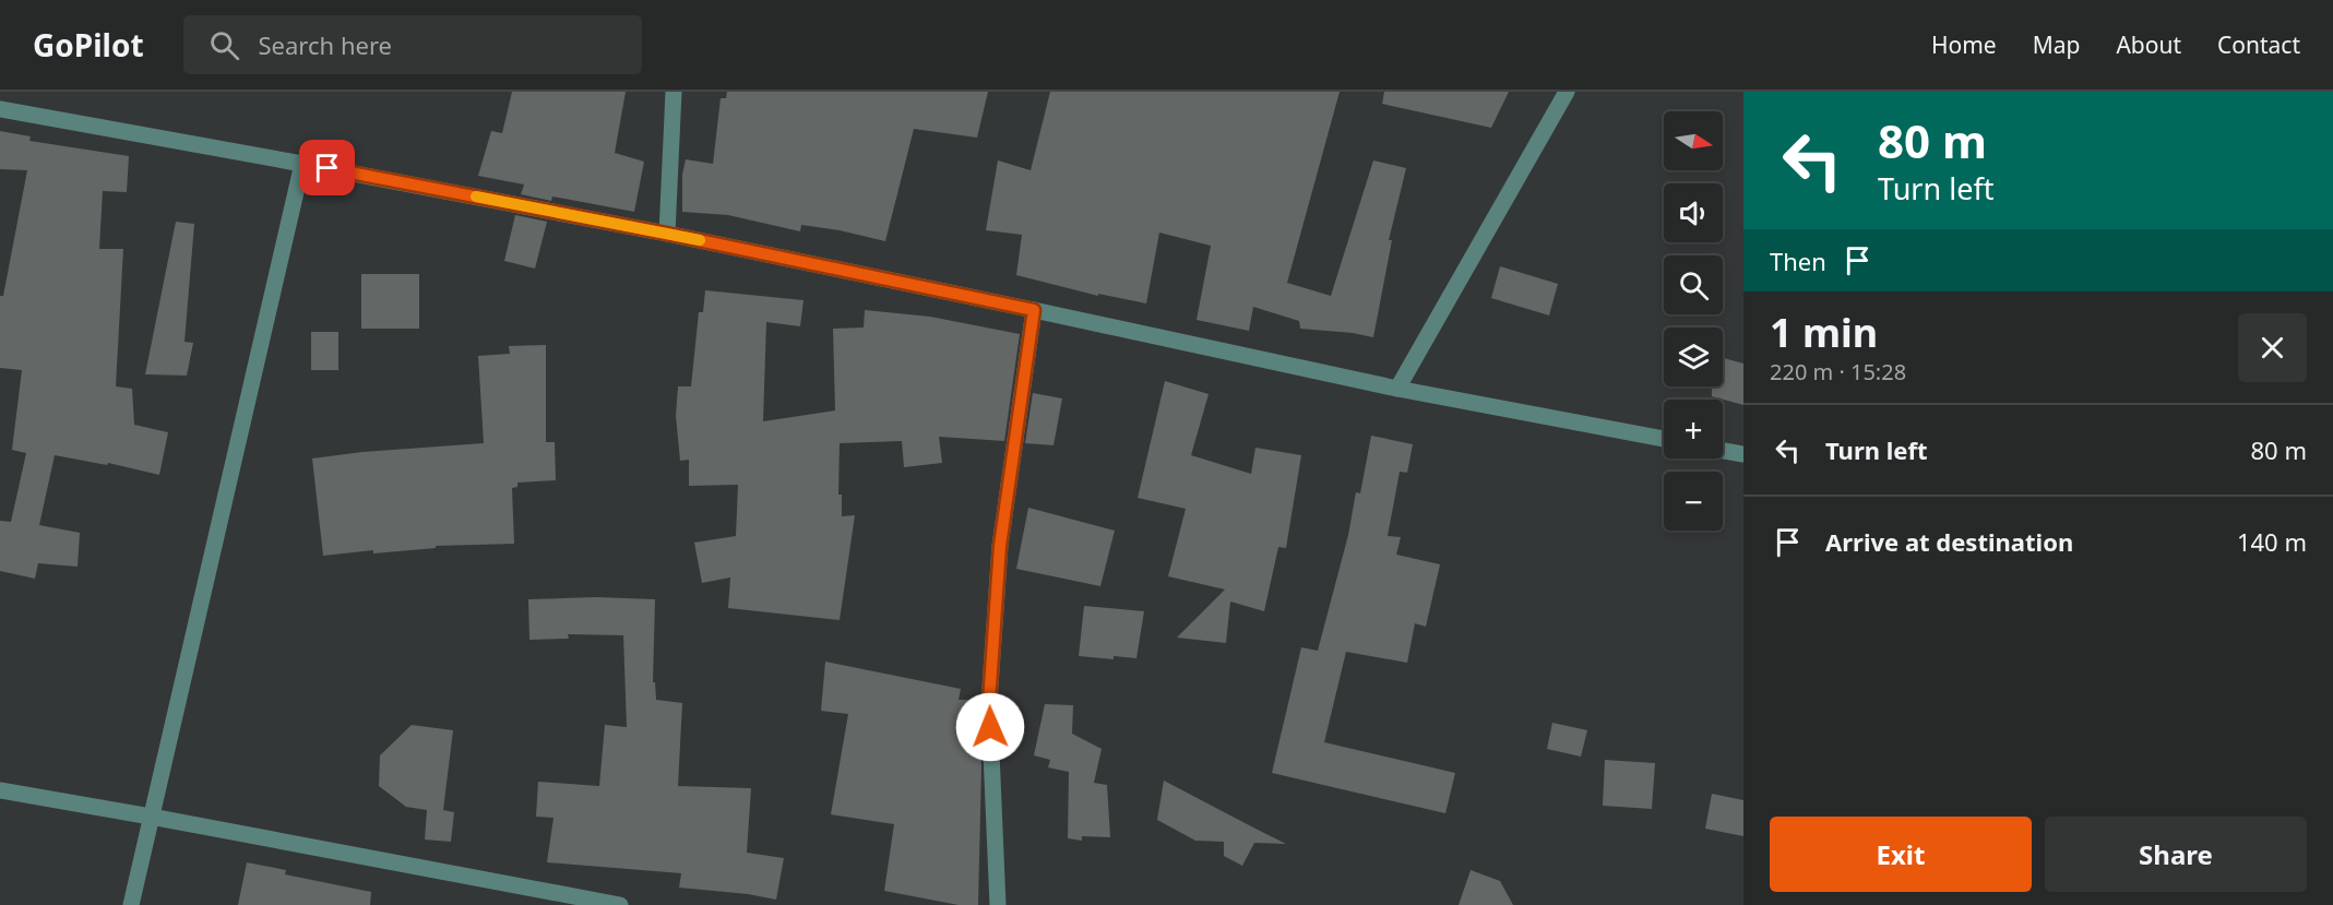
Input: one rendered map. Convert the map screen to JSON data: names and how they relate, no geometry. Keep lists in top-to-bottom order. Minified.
{"north":"right","page":{"header":"GoPilot","search":"Search here","nav":["Home","Map","About","Contact"],"turn":["80 m","Turn left"],"map_buttons":["+","−"],"then":"Then","heading":["1 min","220 m · 15:28"],"list":[{"name":"Turn left","value":"80 m"},{"name":"Arrive at destination","value":"140 m"}],"buttons":["Exit","Share"]}}
